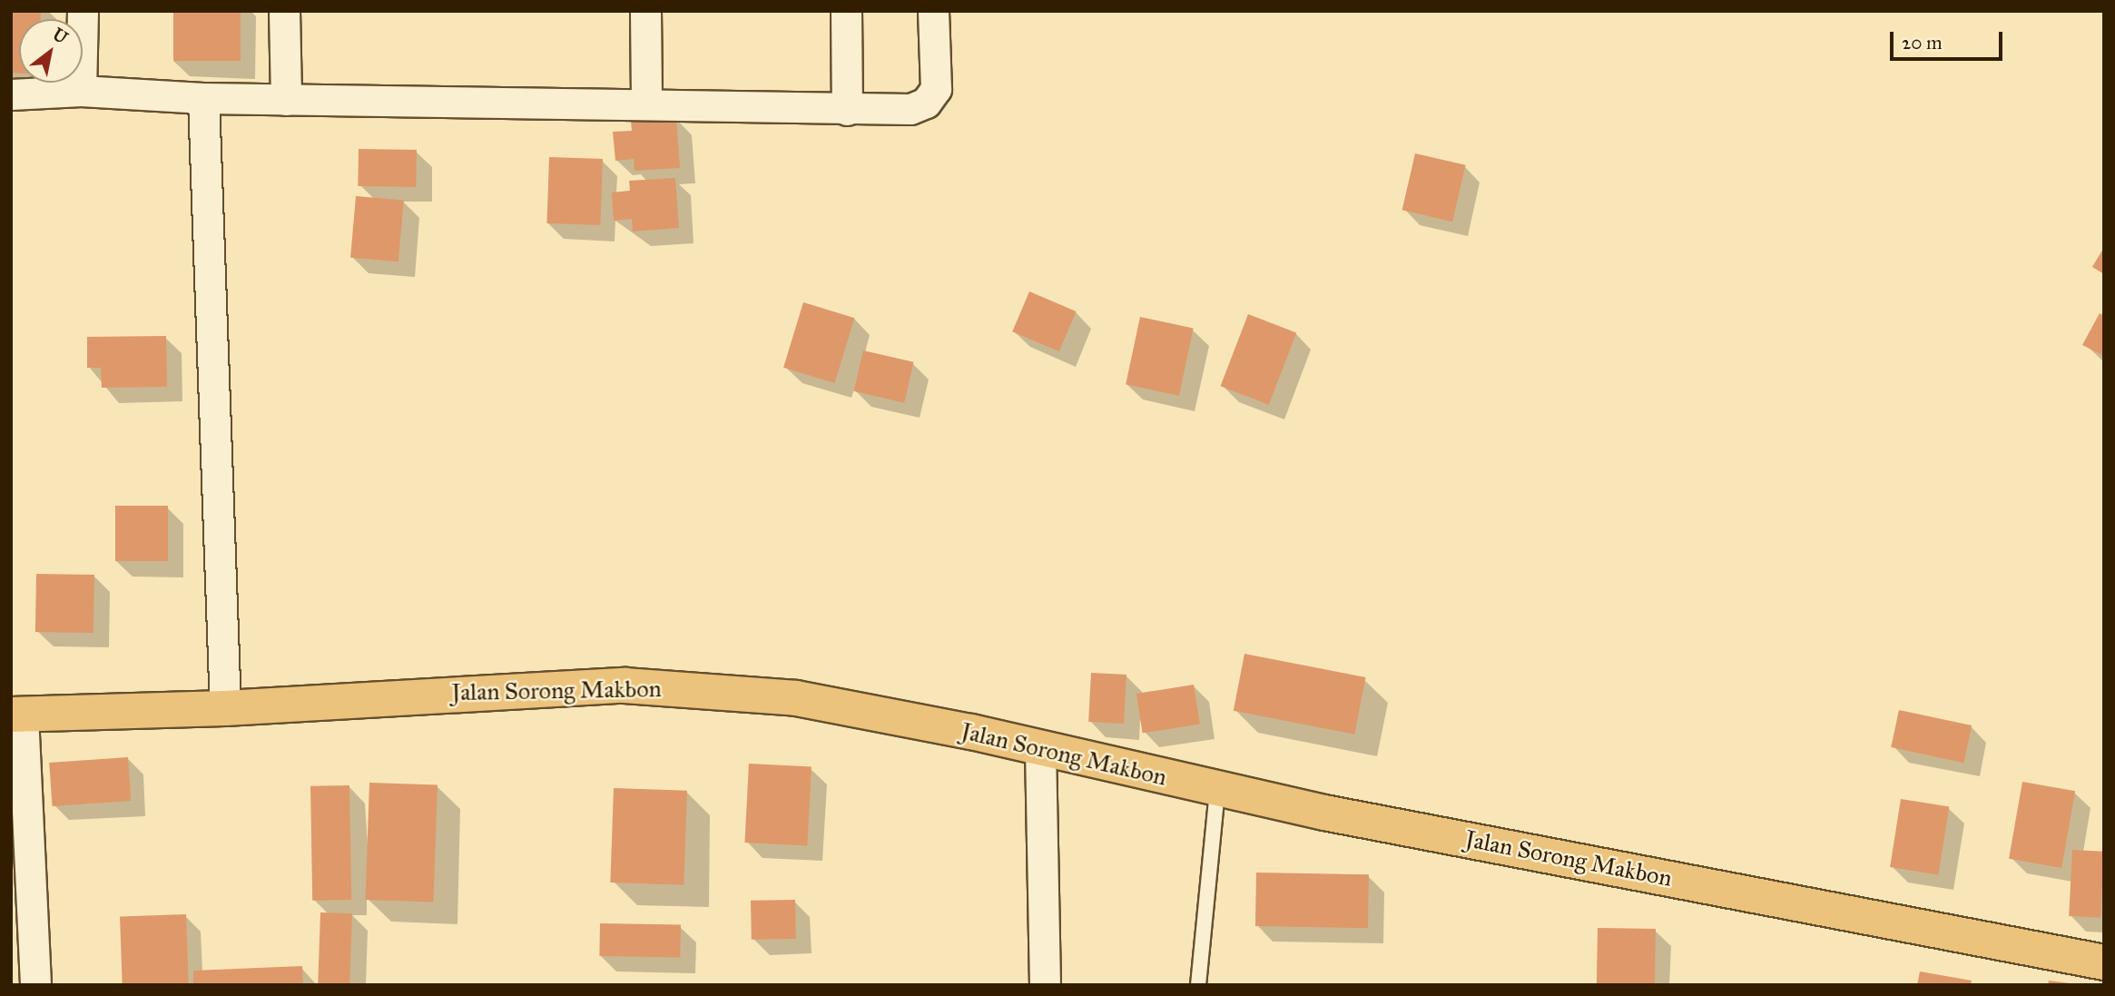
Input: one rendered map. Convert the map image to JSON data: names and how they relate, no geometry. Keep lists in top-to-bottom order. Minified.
{"streets":{"highway":["Jalan Sorong Makbon"]},"scale_bar":"20 m","north":"top right"}
